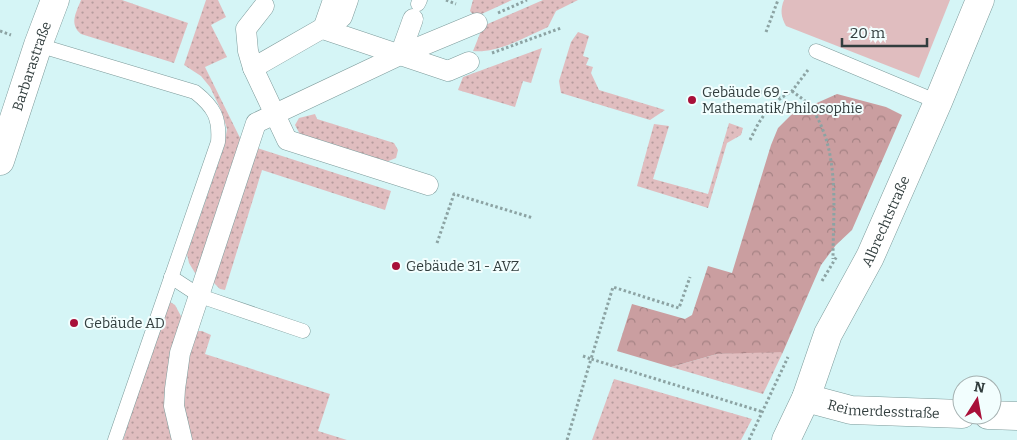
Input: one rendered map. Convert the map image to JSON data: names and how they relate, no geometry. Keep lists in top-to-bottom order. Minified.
{"streets":{"street":["Barbarastraße","Albrechtstraße","Reimerdesstraße"]},"crossings":[["Albrechtstraße","Reimerdesstraße"]],"places":["Gebäude 69 - Mathematik/Philosophie","Gebäude 31 - AVZ","Gebäude AD"],"scale_bar":"20 m","north":"top"}
